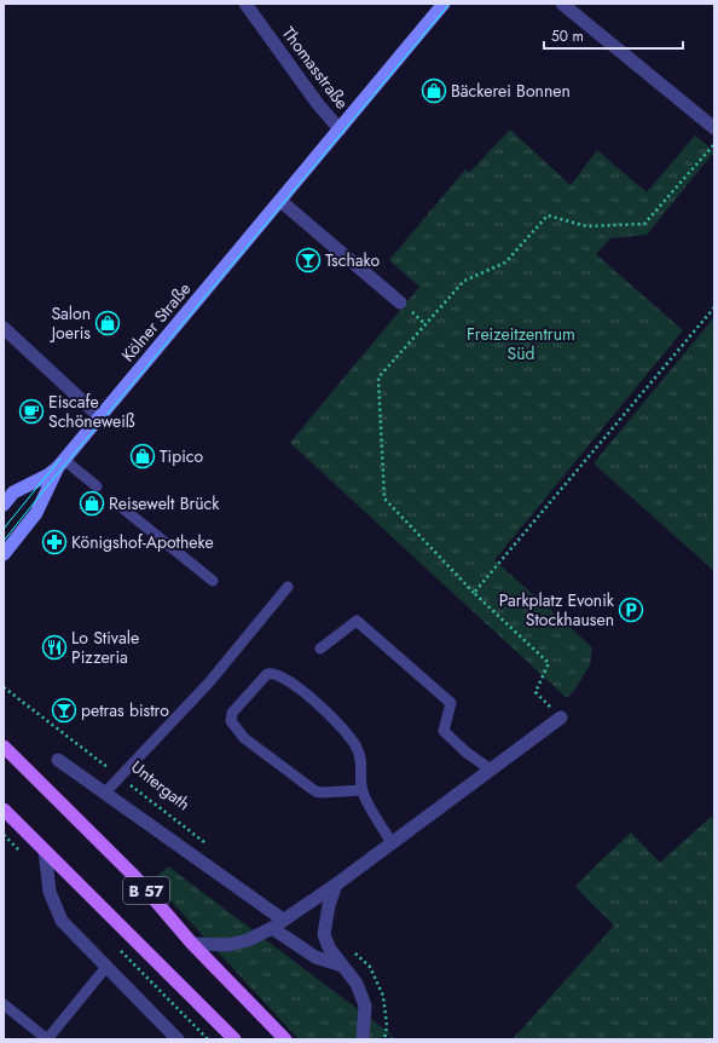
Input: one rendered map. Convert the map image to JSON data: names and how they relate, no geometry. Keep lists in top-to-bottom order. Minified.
{"streets":{"main road":["Kölner Straße","B 57"],"street":["Thomasstraße"],"path":["Untergath"]},"crossings":[["Thomasstraße","Kölner Straße"]],"parks":["Freizeitzentrum Süd"],"places":{"shop":["Bäckerei Bonnen","Salon Joeris","Tipico","Reisewelt Brück"],"bar":["Tschako","petras bistro"],"cafe":["Eiscafe Schöneweiß"],"pharmacy":["Königshof-Apotheke"],"parking":["Parkplatz Evonik Stockhausen"],"restaurant":["Lo Stivale Pizzeria"]},"scale_bar":"50 m"}
